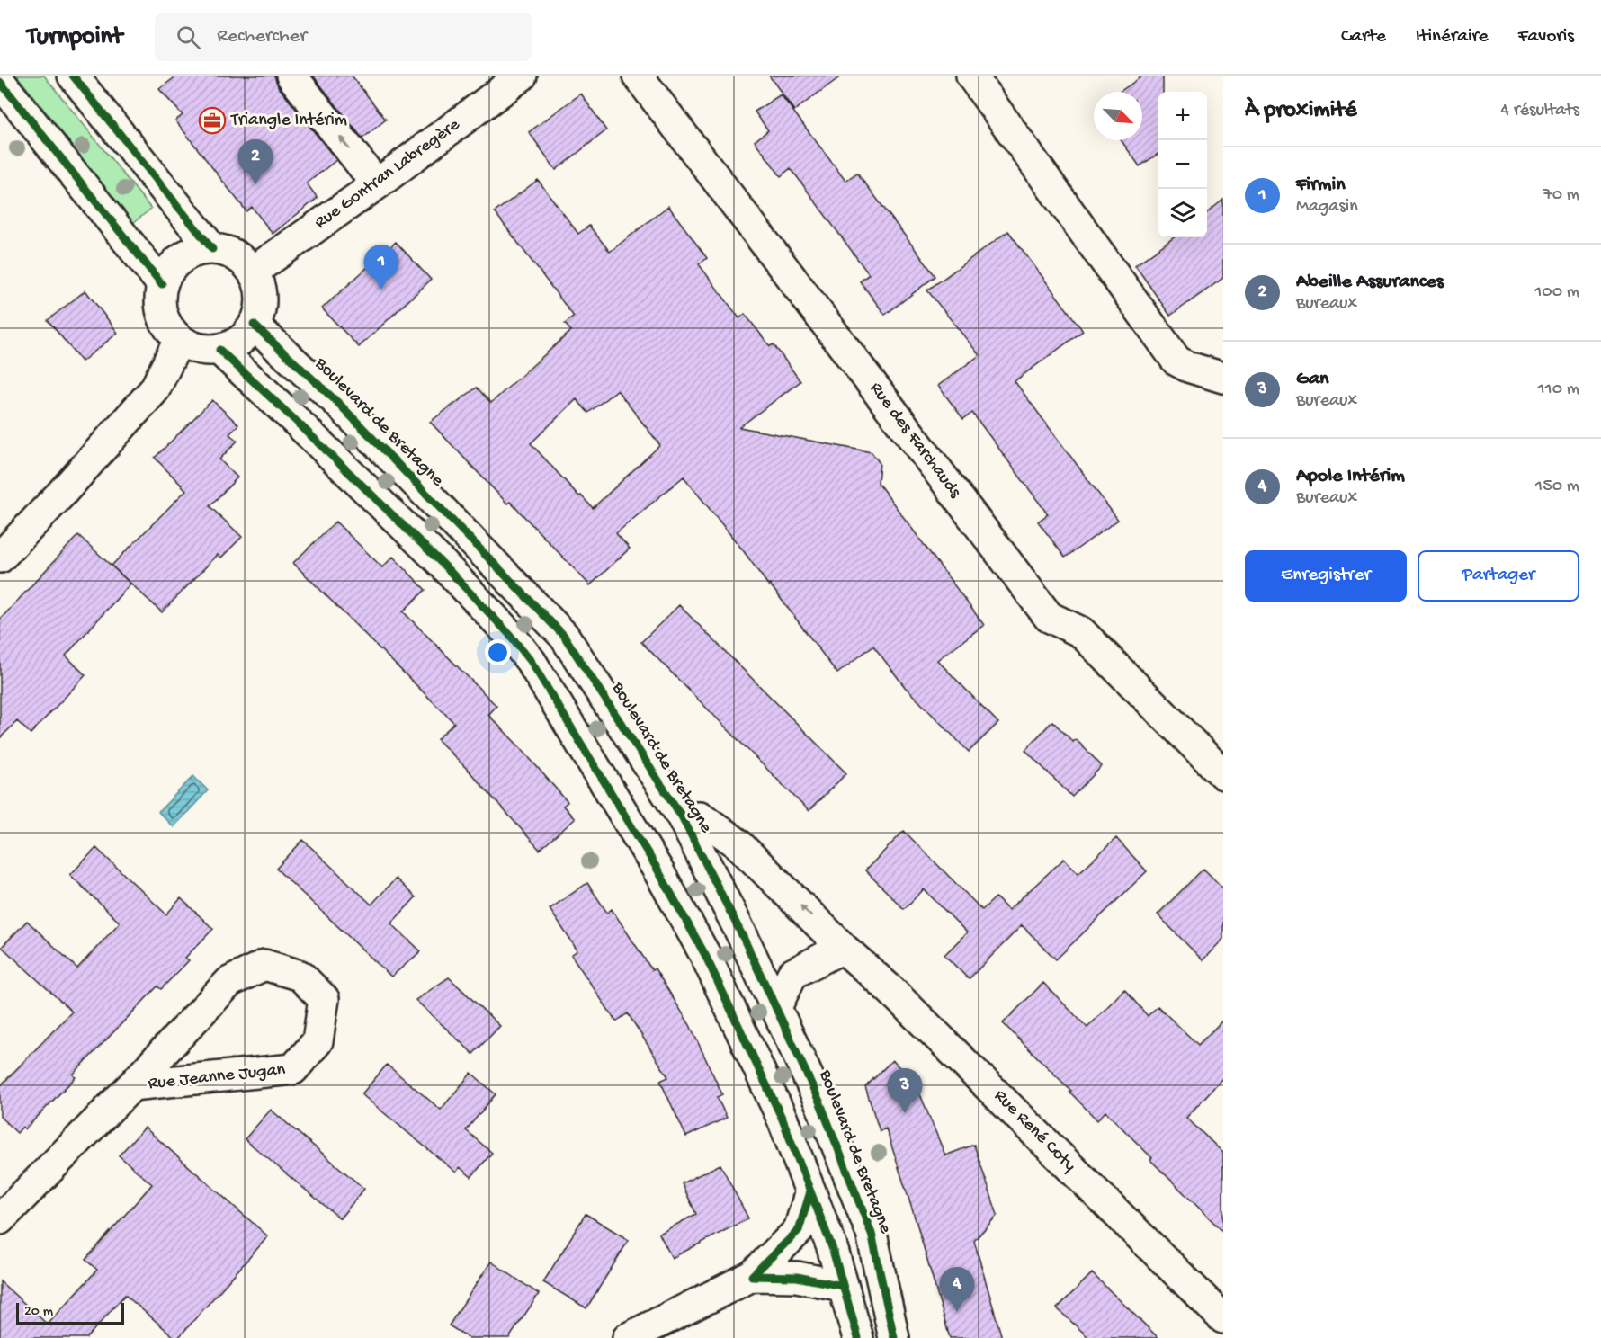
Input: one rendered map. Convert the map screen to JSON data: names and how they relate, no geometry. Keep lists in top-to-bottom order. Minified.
{"streets":{"street":["Rue Gontran Labregère","Boulevard de Bretagne","Rue des Farchauds","Rue Jeanne Jugan","Rue René Coty"]},"crossings":[["Rue Gontran Labregère","Boulevard de Bretagne"],["Boulevard de Bretagne","Rue René Coty"]],"places":{"office":["Triangle Intérim"]},"scale_bar":"20 m","north":"bottom right","page":{"header":"Turnpoint","search":"Rechercher","nav":["Carte","Itinéraire","Favoris"],"heading":["À proximité","4 résultats"],"map_buttons":["+","−"],"pins":["2","1","3","4"],"list":[{"mark":"1","name":"Firmin","note":"Magasin","value":"70 m"},{"mark":"2","name":"Abeille Assurances","note":"Bureaux","value":"100 m"},{"mark":"3","name":"Gan","note":"Bureaux","value":"110 m"},{"mark":"4","name":"Apole Intérim","note":"Bureaux","value":"150 m"}],"buttons":["Enregistrer","Partager"],"scale":"20 m"}}
